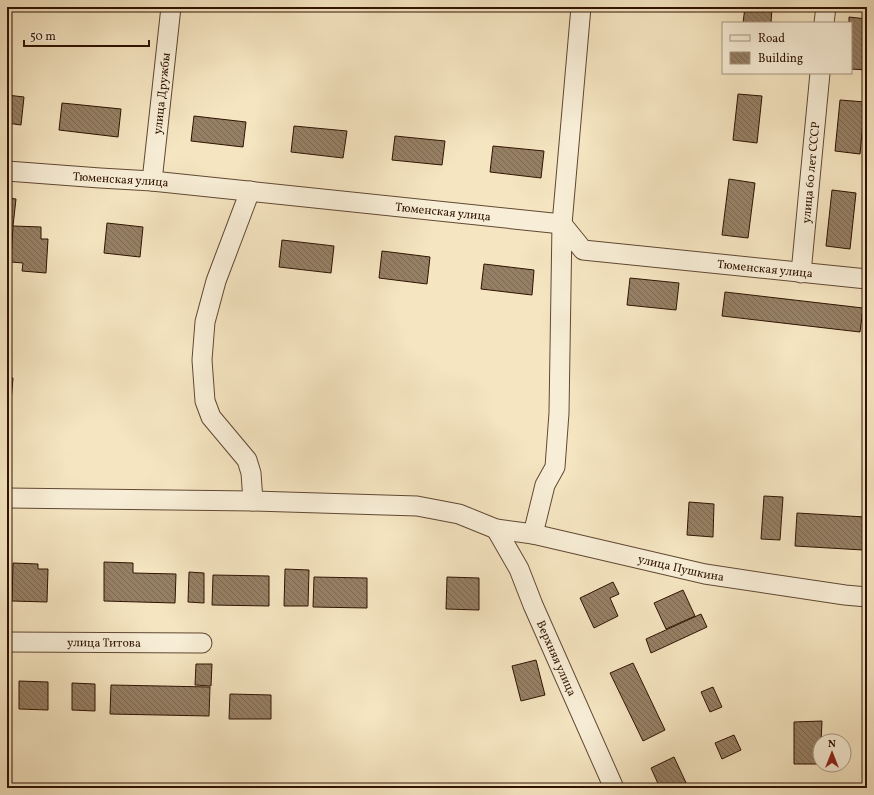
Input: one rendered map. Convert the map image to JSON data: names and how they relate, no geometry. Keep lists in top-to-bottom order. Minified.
{"streets":{"street":["улица Дружбы","улица 60 лет СССР","Тюменская улица","улица Пушкина","улица Титова","Верхняя улица"]},"crossings":[["улица Дружбы","Тюменская улица"],["улица 60 лет СССР","Тюменская улица"],["улица Пушкина","Верхняя улица"]],"legend":["Road","Building"],"scale_bar":"50 m","north":"top"}
